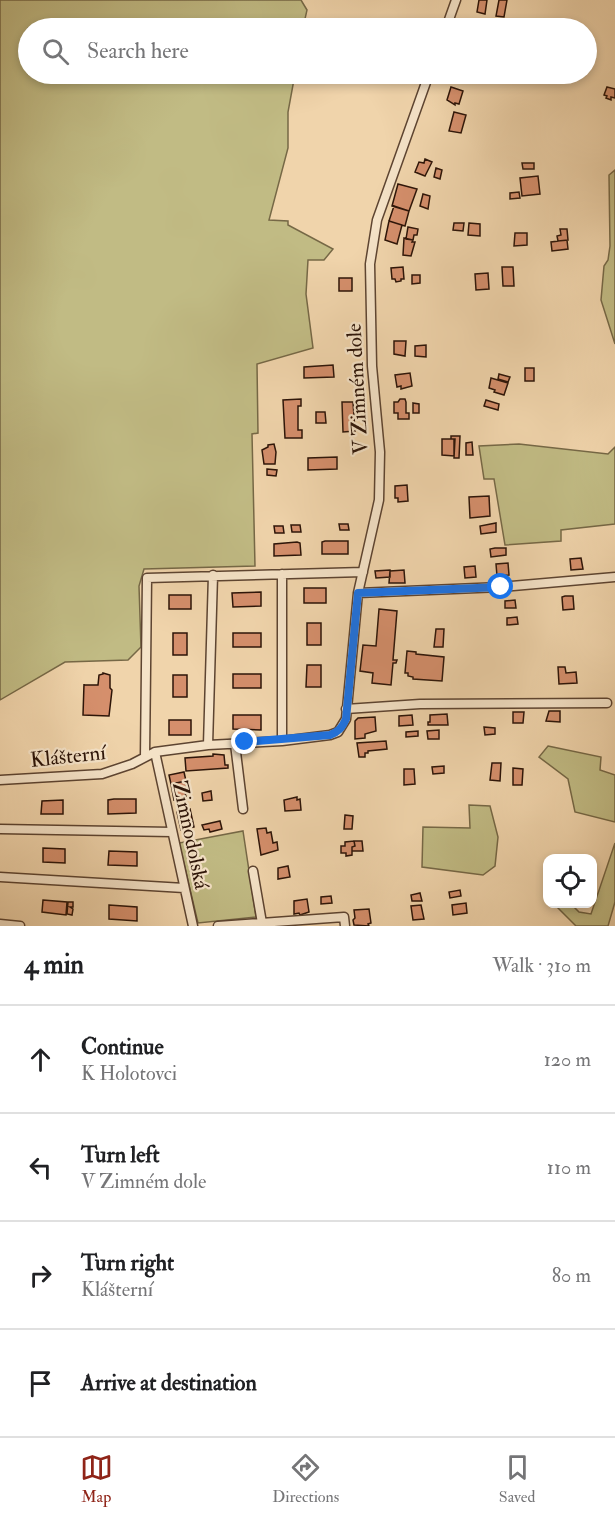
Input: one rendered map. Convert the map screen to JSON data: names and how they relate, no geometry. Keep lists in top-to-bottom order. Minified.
{"streets":{"street":["V Zimném dole","Klášterní","Zimnodolská"]},"crossings":[["V Zimném dole","Klášterní"],["Klášterní","Zimnodolská"]],"page":{"search":"Search here","heading":["4 min","Walk · 310 m"],"list":[["Continue","K Holotovci","120 m"],["Turn left","V Zimném dole","110 m"],["Turn right","Klášterní","80 m"],"Arrive at destination"],"nav":["Map","Directions","Saved"]}}
